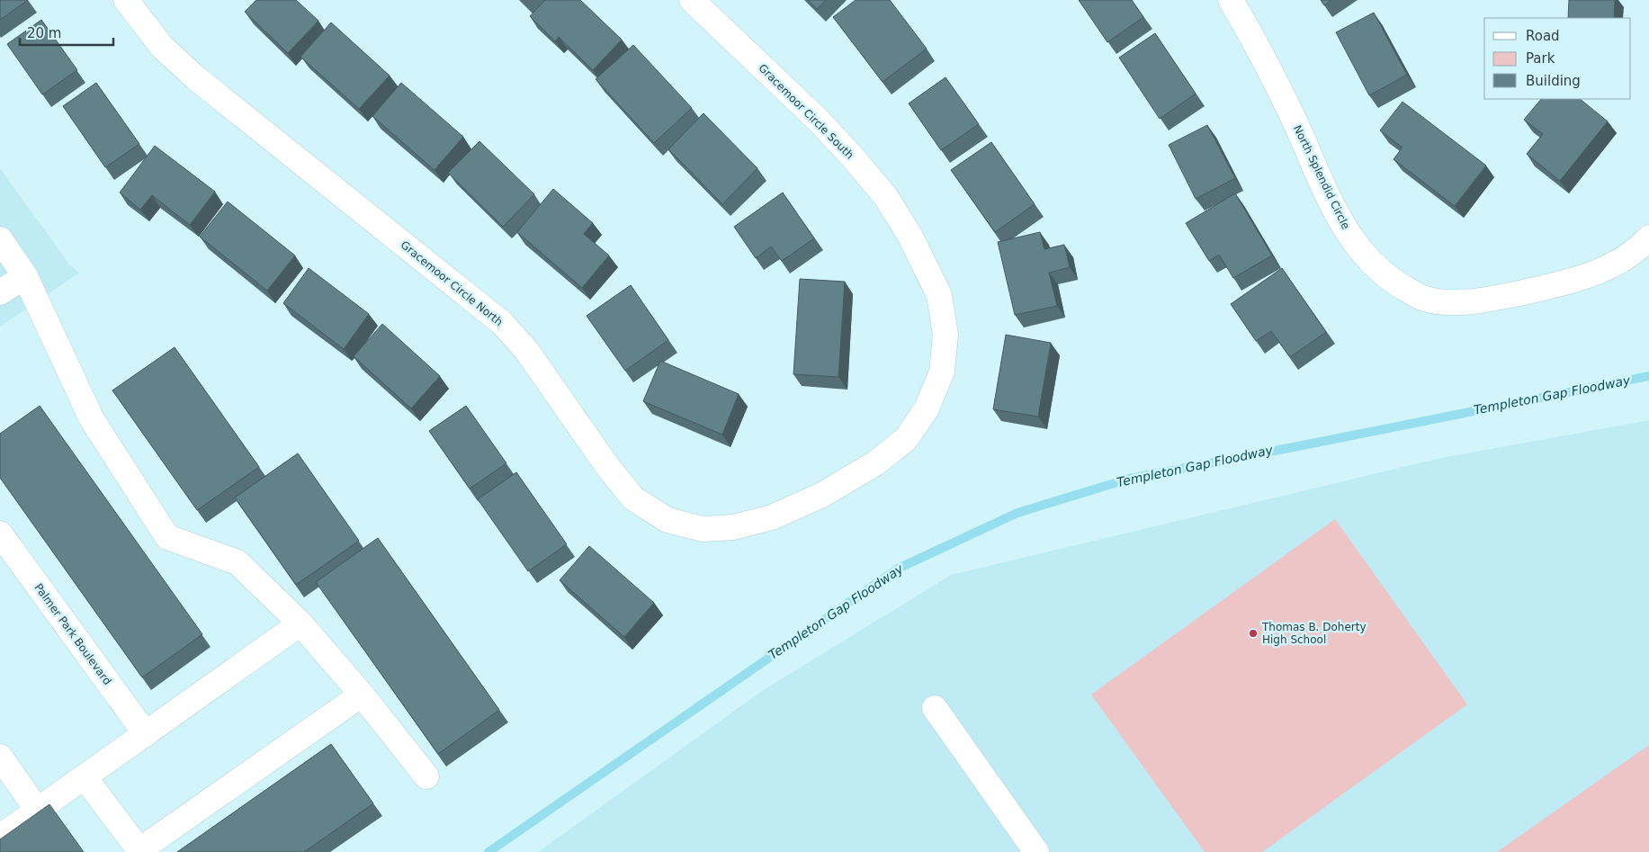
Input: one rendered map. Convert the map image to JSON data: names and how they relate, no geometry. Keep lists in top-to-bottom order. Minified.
{"streets":{"street":["Gracemoor Circle South","North Splendid Circle","Gracemoor Circle North","Palmer Park Boulevard"]},"crossings":[["Gracemoor Circle South","Gracemoor Circle North"]],"water":["Templeton Gap Floodway"],"places":["Thomas B. Doherty High School"],"legend":["Road","Park","Building"],"scale_bar":"20 m"}
